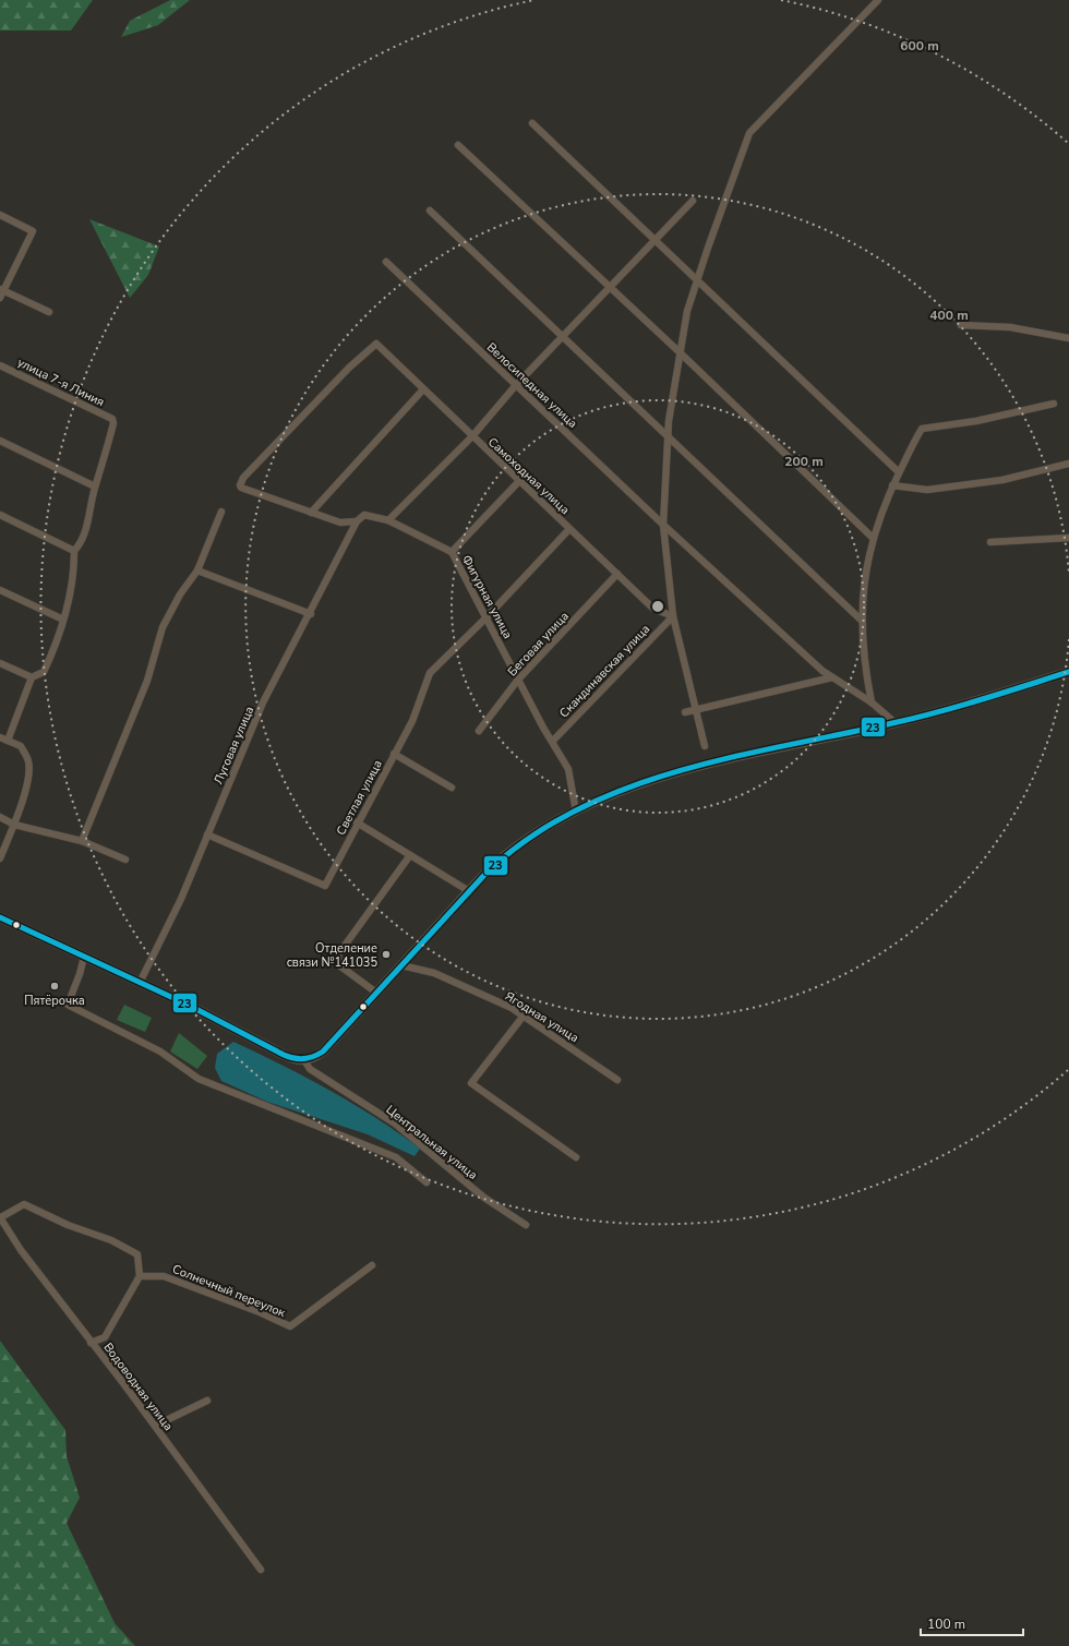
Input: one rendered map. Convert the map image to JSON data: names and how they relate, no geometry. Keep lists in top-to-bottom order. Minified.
{"streets":{"street":["улица 7-я Линия","Велосипедная улица","Самоходная улица","Фигурная улица","Беговая улица","Скандинавская улица","Луговая улица","Светлая улица","Ягодная улица","Центральная улица","Солнечный переулок","Водоводная улица"]},"crossings":[["Самоходная улица","Фигурная улица"],["Самоходная улица","Беговая улица"],["Самоходная улица","Скандинавская улица"],["Самоходная улица","Светлая улица"],["Фигурная улица","Беговая улица"],["Фигурная улица","Скандинавская улица"],["Фигурная улица","Луговая улица"],["Фигурная улица","Светлая улица"],["Луговая улица","Светлая улица"]],"places":["Отделение связи №141035","Пятёрочка"],"lines":["transit line 23"],"scale_bar":"100 m","rings":["600 m","400 m","200 m"]}
